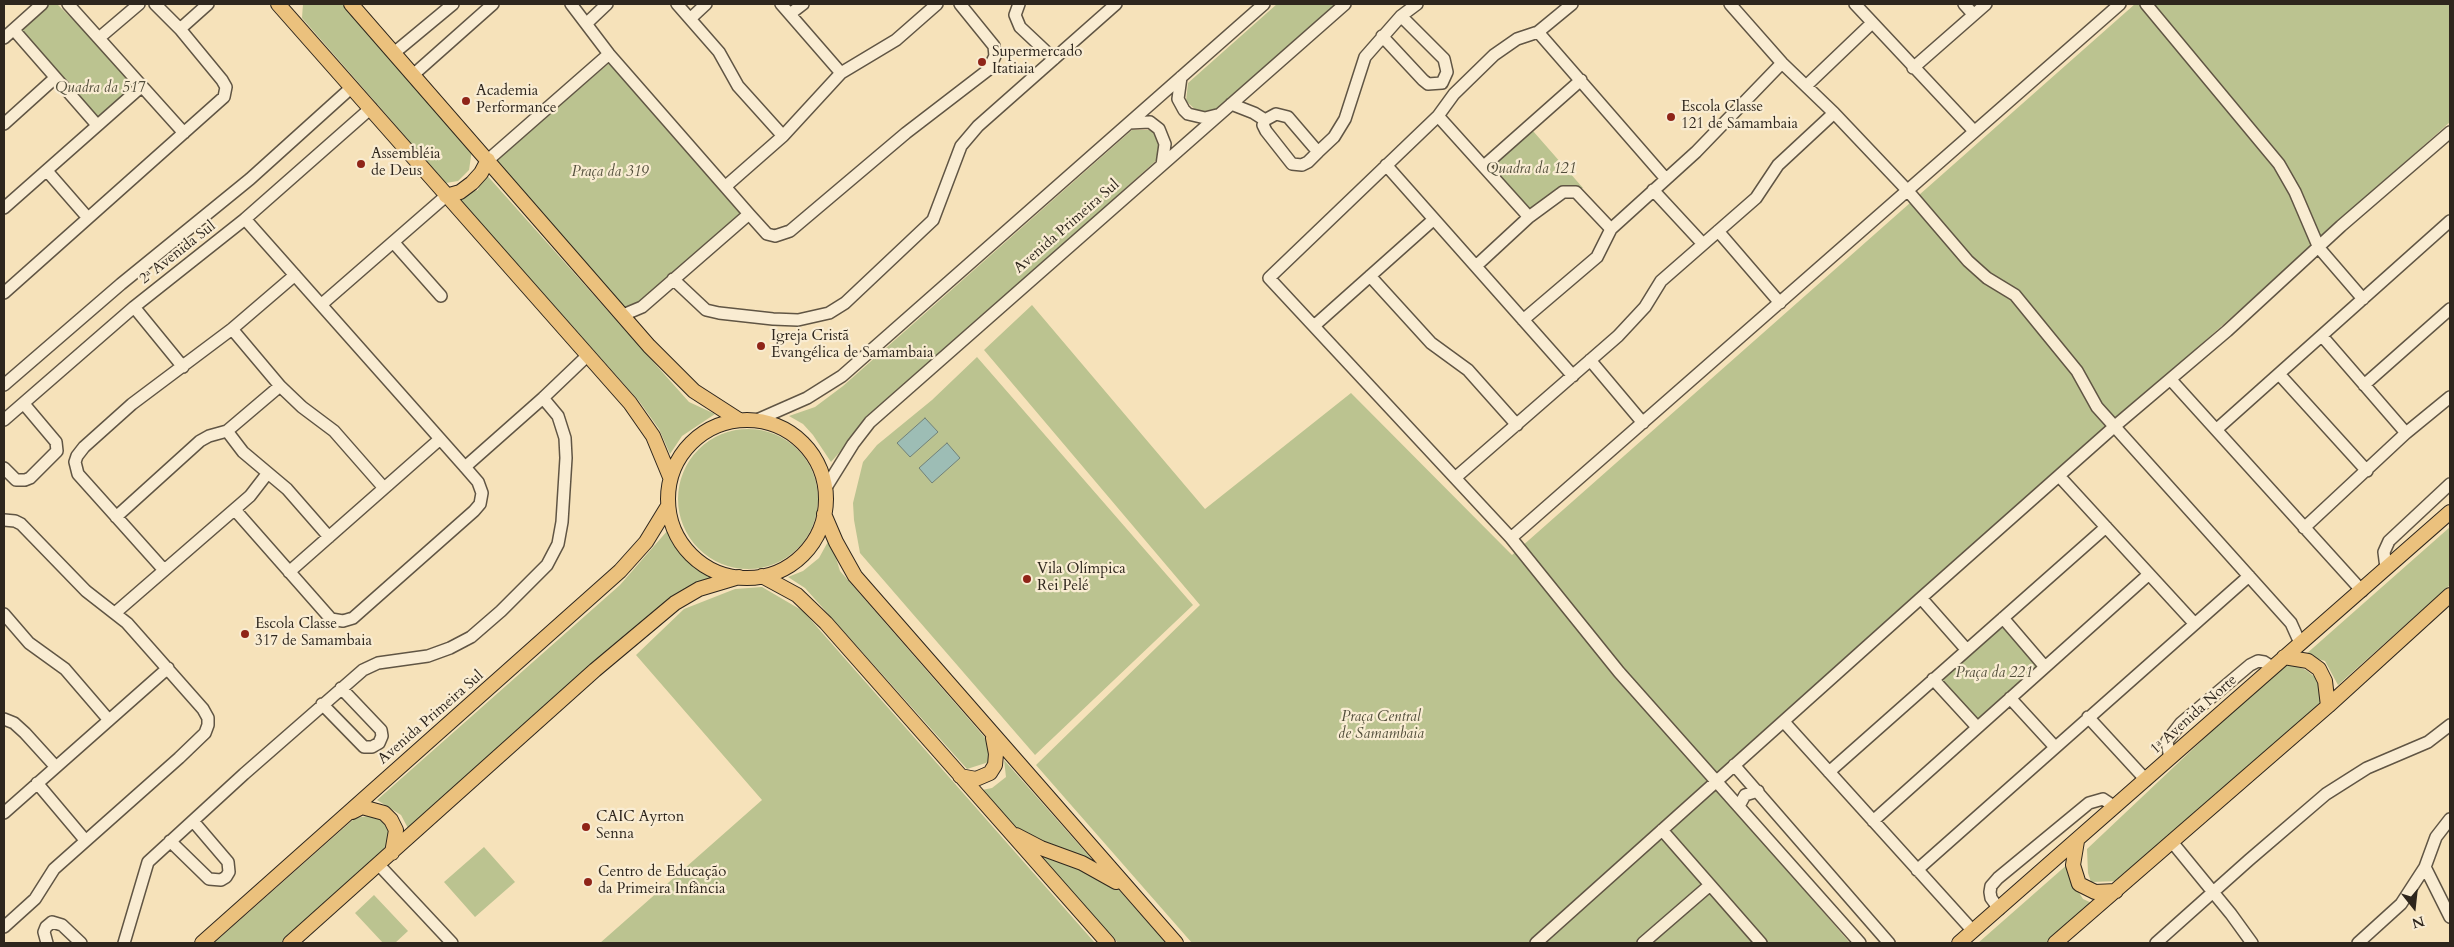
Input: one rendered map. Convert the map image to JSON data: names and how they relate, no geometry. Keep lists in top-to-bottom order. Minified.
{"streets":{"main road":["Avenida Primeira Sul","1ᵃ Avenida Norte"],"street":["2ᵃ Avenida Sul"]},"parks":["Quadra da 517","Quadra da 121","Praça da 319","Praça da 221","Praça Central de Samambaia"],"places":["Supermercado Itatiaia","Academia Performance","Escola Classe 121 de Samambaia","Assembléia de Deus","Igreja Cristã Evangélica de Samambaia","Vila Olímpica Rei Pelé","Escola Classe 317 de Samambaia","CAIC Ayrton Senna","Centro de Educação da Primeira Infância"],"north":"bottom"}
